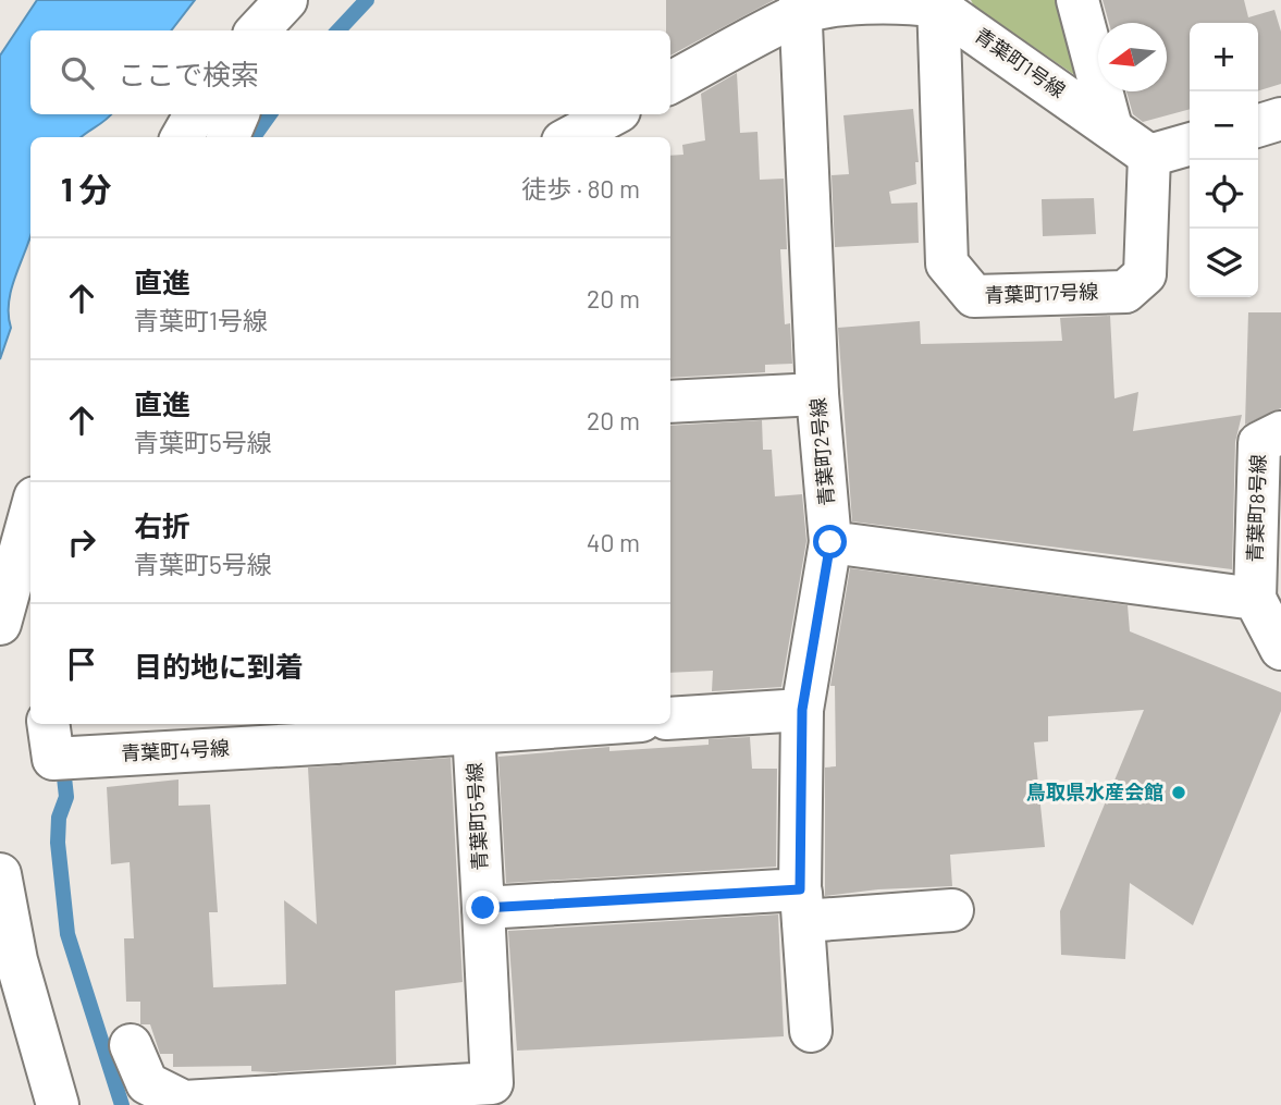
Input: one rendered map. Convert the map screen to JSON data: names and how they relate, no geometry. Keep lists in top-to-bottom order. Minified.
{"streets":{"street":["青葉町1号線","青葉町17号線","青葉町2号線","青葉町8号線","青葉町4号線","青葉町5号線"]},"crossings":[["青葉町1号線","青葉町17号線"],["青葉町1号線","青葉町2号線"]],"places":["鳥取県水産会館"],"north":"left","page":{"map_buttons":["+","−"],"search":"ここで検索","heading":["1 分","徒歩 · 80 m"],"list":[["直進","青葉町1号線","20 m"],["直進","青葉町5号線","20 m"],["右折","青葉町5号線","40 m"],"目的地に到着"]}}
